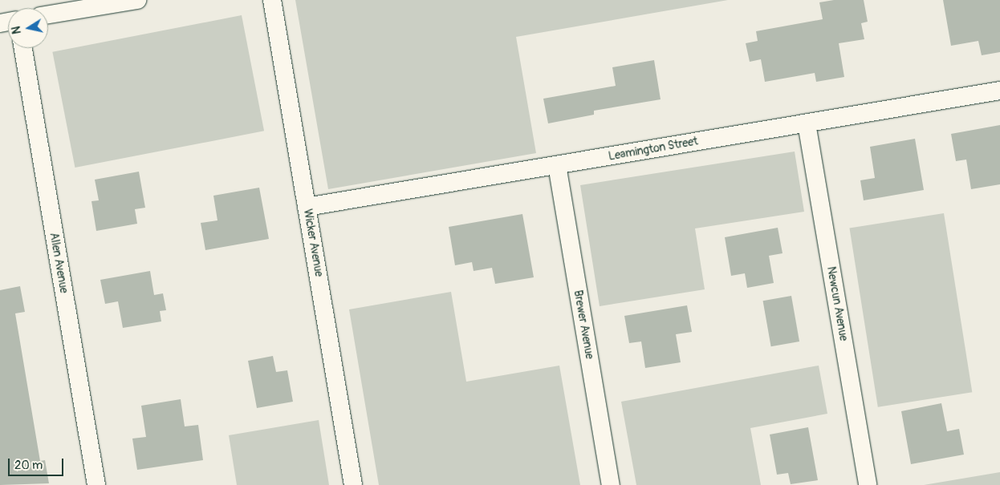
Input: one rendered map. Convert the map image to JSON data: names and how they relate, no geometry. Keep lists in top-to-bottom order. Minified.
{"streets":{"street":["Leamington Street","Wicker Avenue","Allen Avenue","Newcun Avenue","Brewer Avenue"]},"crossings":[["Leamington Street","Wicker Avenue"],["Leamington Street","Newcun Avenue"],["Leamington Street","Brewer Avenue"]],"scale_bar":"20 m","north":"left"}
